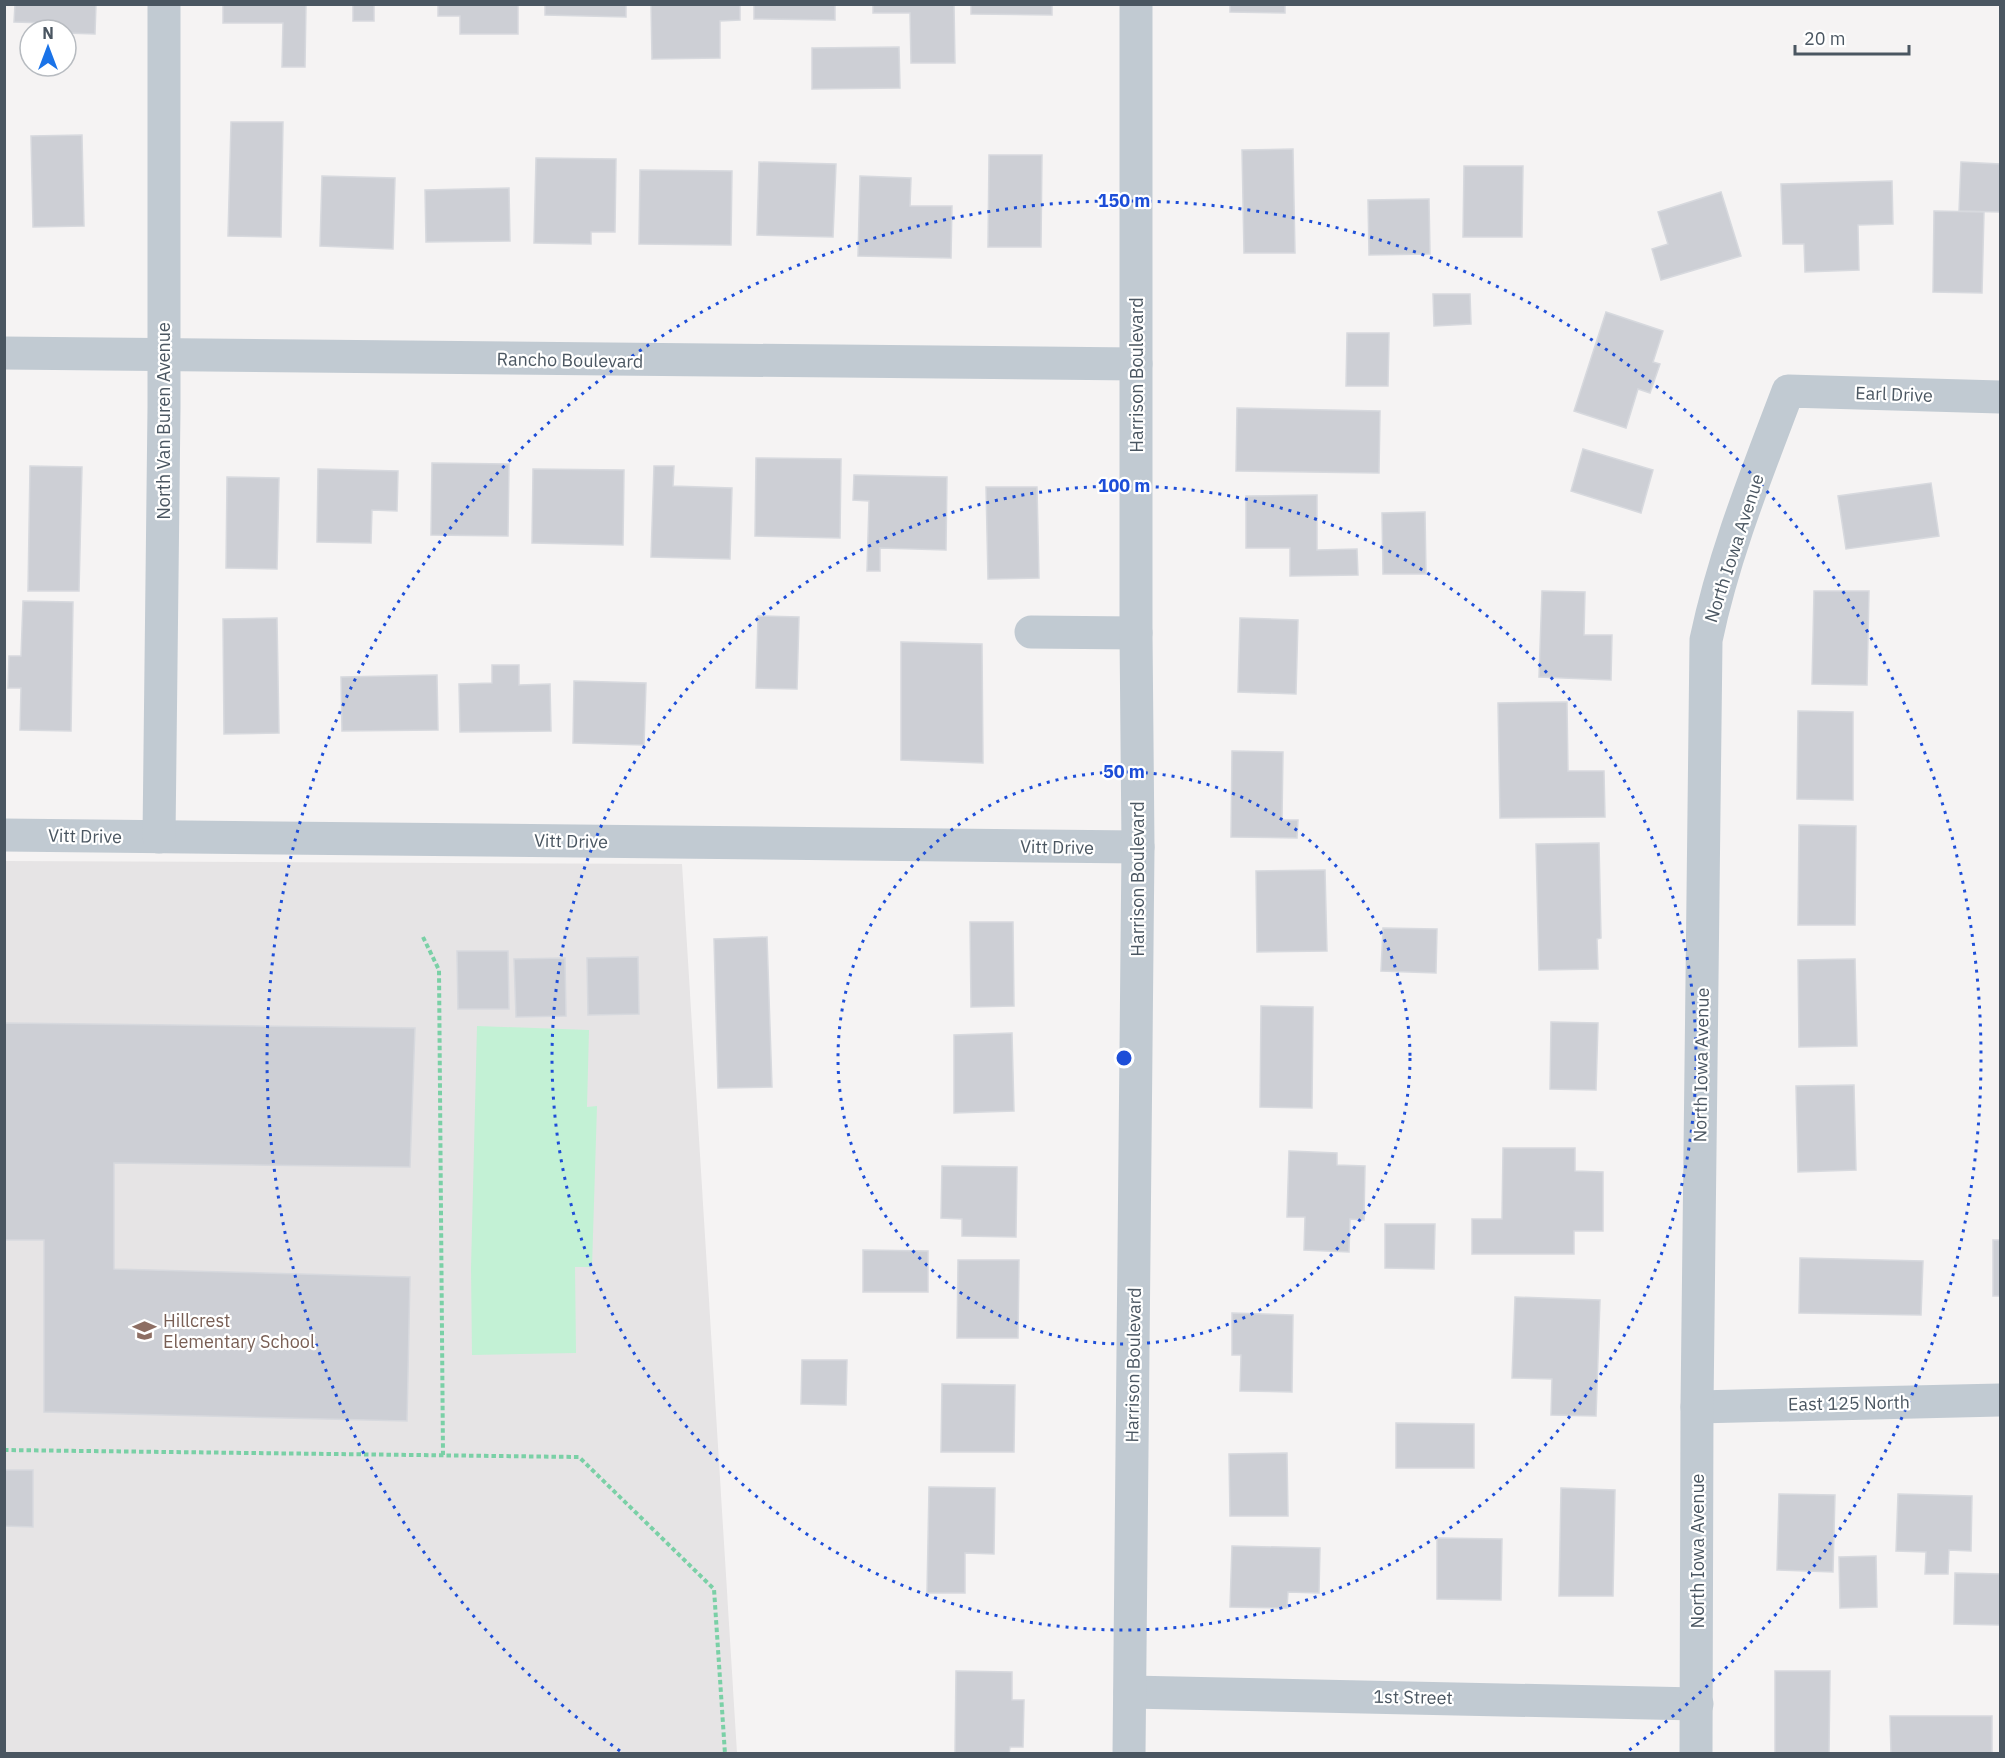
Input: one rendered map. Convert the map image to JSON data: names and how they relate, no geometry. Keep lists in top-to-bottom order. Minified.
{"streets":{"street":["Rancho Boulevard","Harrison Boulevard","Earl Drive","North Van Buren Avenue","North Iowa Avenue","Vitt Drive","East 125 North","1st Street"]},"crossings":[["Rancho Boulevard","Harrison Boulevard"],["Rancho Boulevard","North Van Buren Avenue"],["Harrison Boulevard","Vitt Drive"],["Harrison Boulevard","1st Street"],["Earl Drive","North Iowa Avenue"],["North Van Buren Avenue","Vitt Drive"],["North Iowa Avenue","East 125 North"],["North Iowa Avenue","1st Street"]],"places":{"school or university":["Hillcrest Elementary School"]},"scale_bar":"20 m","north":"top","rings":["150 m","100 m","50 m"]}
